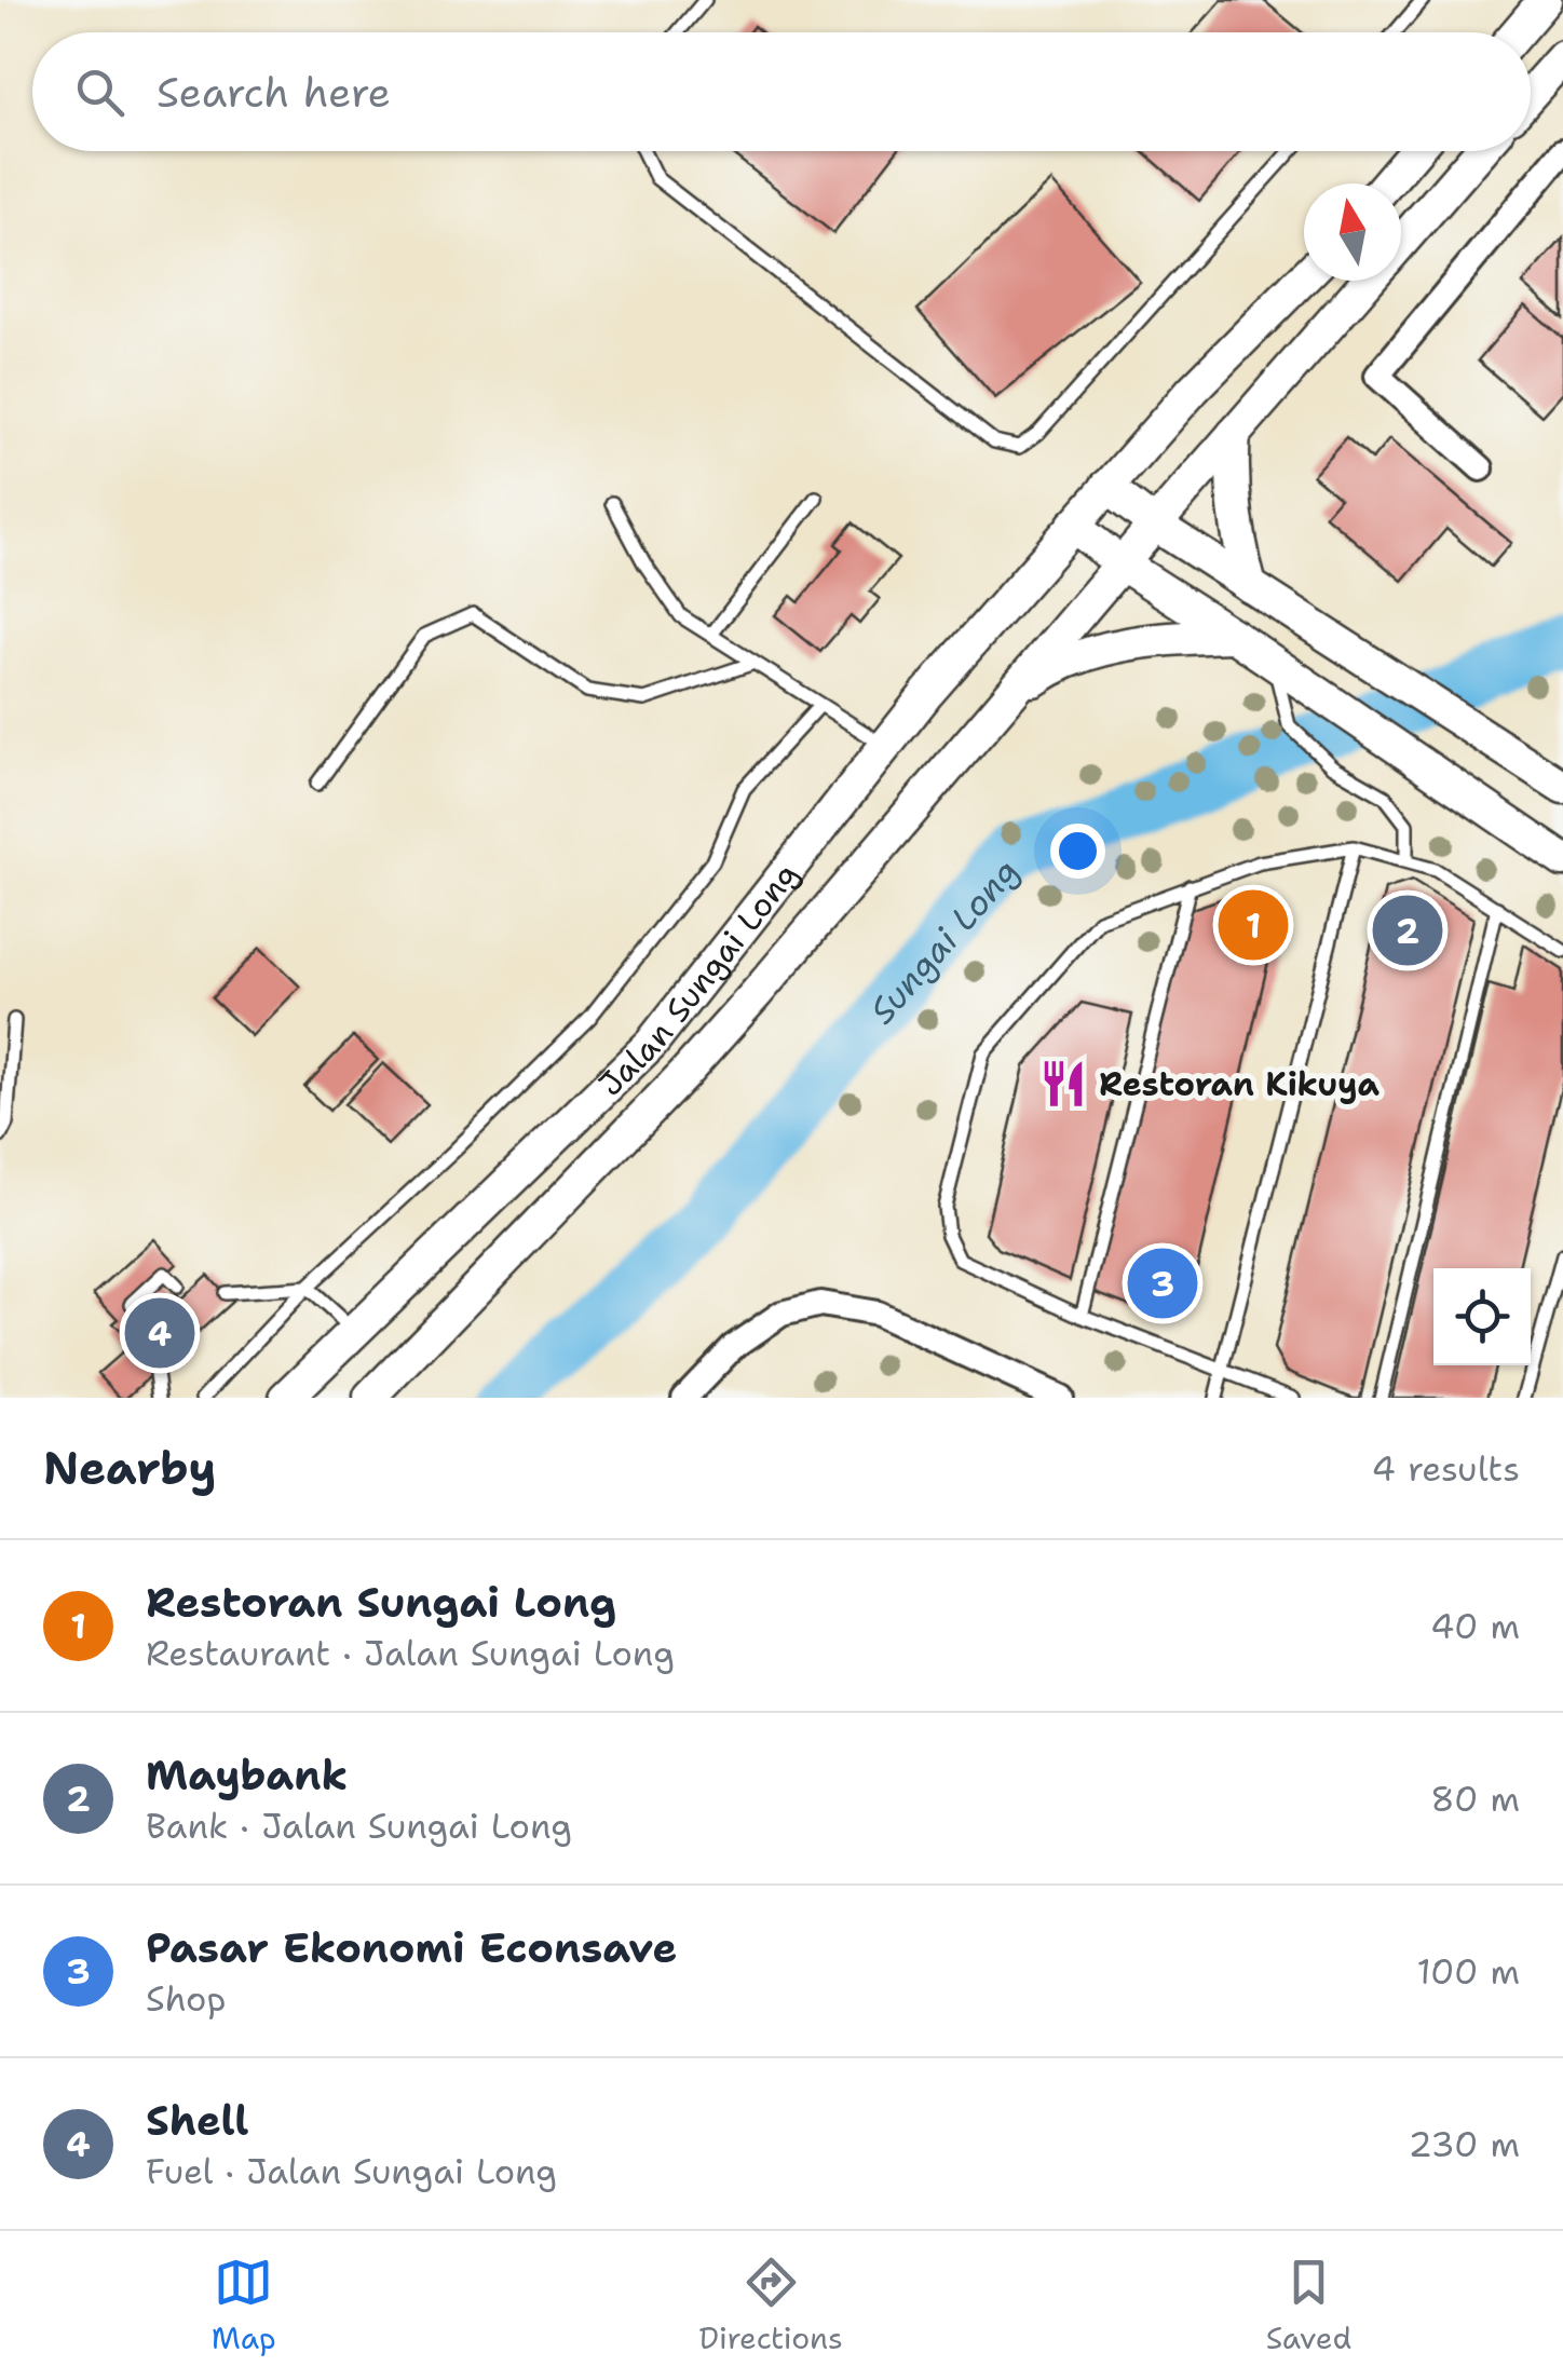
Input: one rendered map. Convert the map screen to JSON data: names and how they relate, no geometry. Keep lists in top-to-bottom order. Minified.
{"streets":{"street":["Jalan Sungai Long"]},"water":["Sungai Long"],"places":{"restaurant":["Restoran Kikuya"]},"north":"top","page":{"search":"Search here","pins":["1","2","3","4"],"heading":["Nearby","4 results"],"list":[{"mark":"1","name":"Restoran Sungai Long","note":"Restaurant · Jalan Sungai Long","value":"40 m"},{"mark":"2","name":"Maybank","note":"Bank · Jalan Sungai Long","value":"80 m"},{"mark":"3","name":"Pasar Ekonomi Econsave","note":"Shop","value":"100 m"},{"mark":"4","name":"Shell","note":"Fuel · Jalan Sungai Long","value":"230 m"}],"nav":["Map","Directions","Saved"]}}
